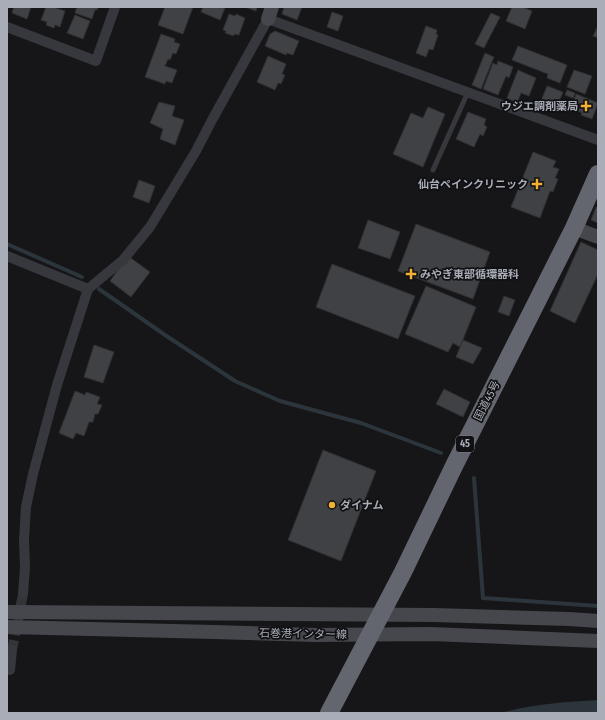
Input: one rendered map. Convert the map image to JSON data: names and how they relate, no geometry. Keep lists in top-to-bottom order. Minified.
{"streets":{"highway":["国道45号","45"],"main road":["石巻港インター線"]},"crossings":[["国道45号","石巻港インター線"]],"places":{"health":["ウジエ調剤薬局","仙台ペインクリニック","みやぎ東部循環器科"],"other":["ダイナム"]}}
